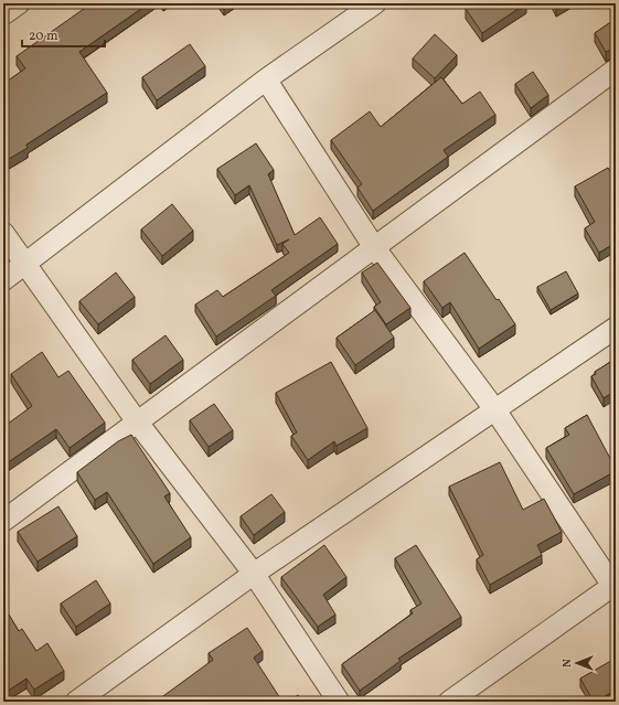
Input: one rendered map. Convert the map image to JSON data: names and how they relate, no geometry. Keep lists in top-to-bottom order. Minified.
{"scale_bar":"20 m","north":"left"}
